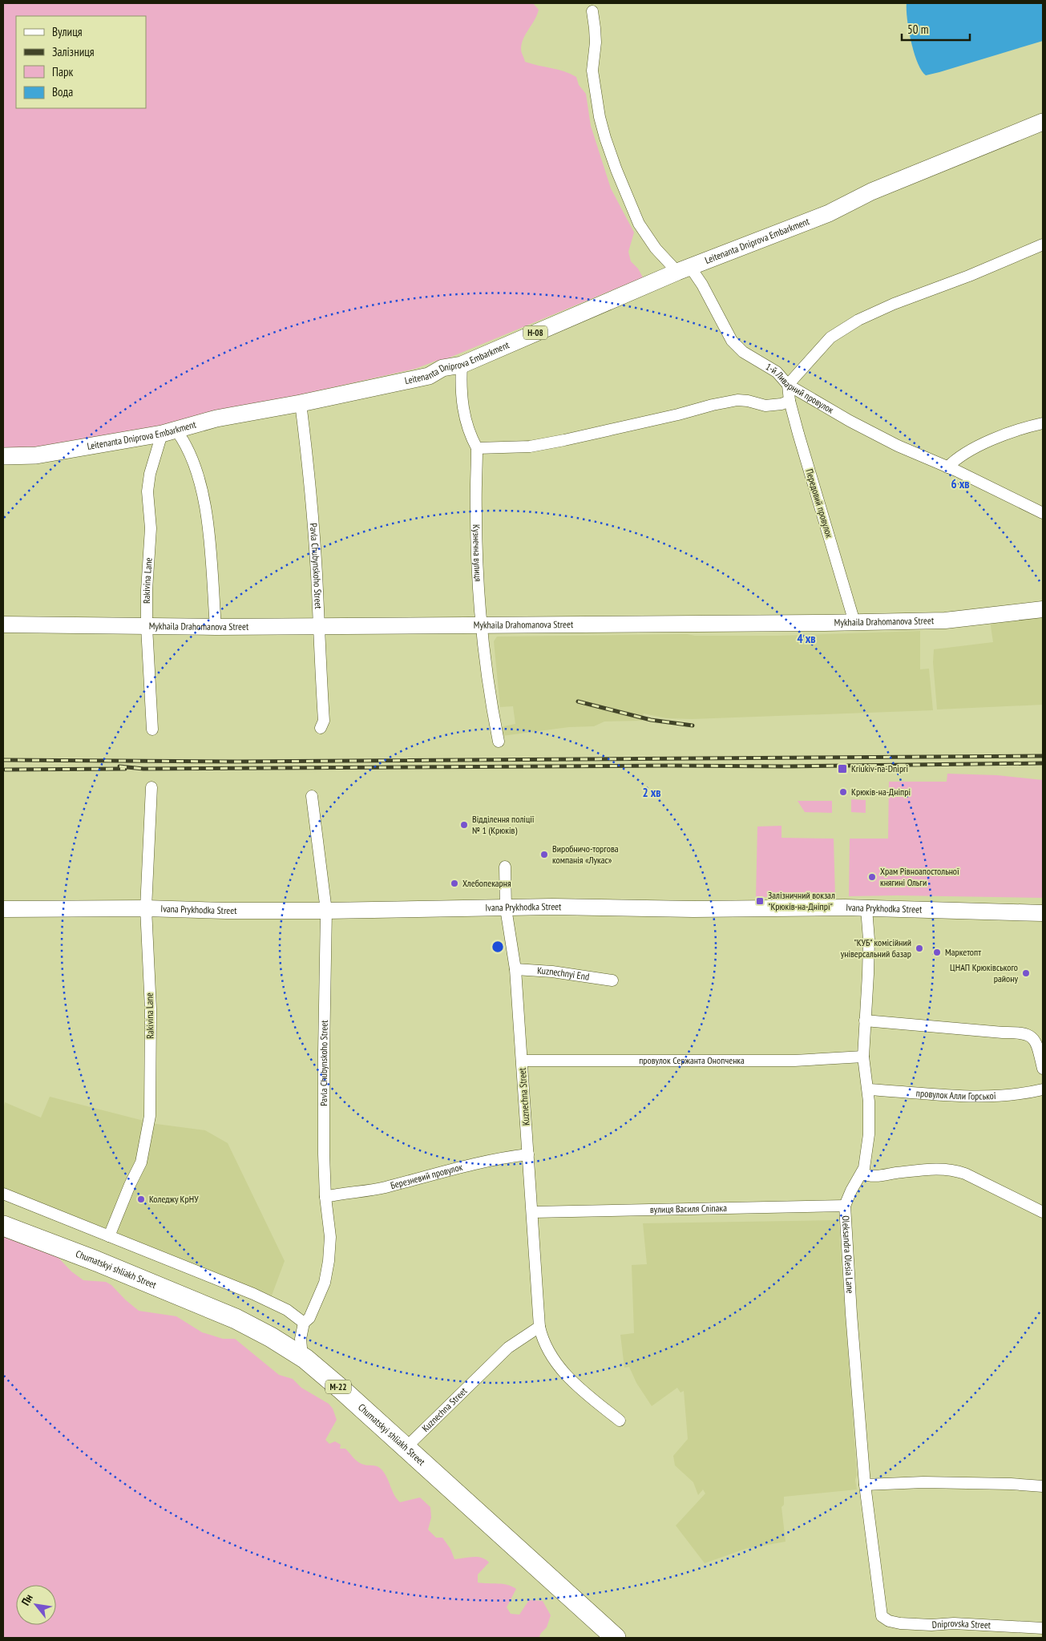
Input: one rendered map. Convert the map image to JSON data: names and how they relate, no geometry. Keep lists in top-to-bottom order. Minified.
{"streets":{"highway":["Chumatskyi shliakh Street","М-22"],"main road":["Leitenanta Dniprova Embarkment","Н-08","Mykhaila Drahomanova Street","Ivana Prykhodka Street"],"street":["1-й Ливарний провулок","Передовий провулок","Кузнечна вулиця","Pavla Chubynskoho Street","Rakivina Lane","Kuznechnyi End","провулок Сержанта Онопченка","провулок Алли Горської","Kuznechna Street","Березневий провулок","вулиця Василя Сліпака","Oleksandra Olesia Lane","Dniprovska Street"]},"crossings":[["Leitenanta Dniprova Embarkment","1-й Ливарний провулок"],["Leitenanta Dniprova Embarkment","Кузнечна вулиця"],["Leitenanta Dniprova Embarkment","Pavla Chubynskoho Street"],["Leitenanta Dniprova Embarkment","Rakivina Lane"],["1-й Ливарний провулок","Передовий провулок"],["Передовий провулок","Mykhaila Drahomanova Street"],["Кузнечна вулиця","Mykhaila Drahomanova Street"],["Pavla Chubynskoho Street","Mykhaila Drahomanova Street"],["Pavla Chubynskoho Street","Ivana Prykhodka Street"],["Pavla Chubynskoho Street","Березневий провулок"],["Rakivina Lane","Mykhaila Drahomanova Street"],["Rakivina Lane","Ivana Prykhodka Street"],["Ivana Prykhodka Street","Kuznechna Street"],["Ivana Prykhodka Street","Oleksandra Olesia Lane"],["Kuznechnyi End","Kuznechna Street"],["провулок Сержанта Онопченка","Kuznechna Street"],["провулок Сержанта Онопченка","Oleksandra Olesia Lane"],["провулок Алли Горської","Oleksandra Olesia Lane"],["Kuznechna Street","Березневий провулок"],["Kuznechna Street","вулиця Василя Сліпака"],["Kuznechna Street","Chumatskyi shliakh Street"],["вулиця Василя Сліпака","Oleksandra Olesia Lane"],["Oleksandra Olesia Lane","Dniprovska Street"]],"places":{"transit":["Kriukiv-na-Dnipri","Залізничний вокзал \"Крюкiв-на-Днiпрi\""],"other":["Крюків-на-Дніпрі","Відділення поліції № 1 (Крюків)","Виробничо-торгова компанія «Лукас»","Храм Рівноапостольної княгині Ольги","Хлебопекарня","\"КУБ\" комісійний універсальний базар","Маркетопт","ЦНАП Крюківського району","Коледжу КрНУ"]},"legend":["Вулиця","Залізниця","Парк","Вода"],"scale_bar":"50 m","north":"top left","rings":["6 хв","4 хв","2 хв"]}
